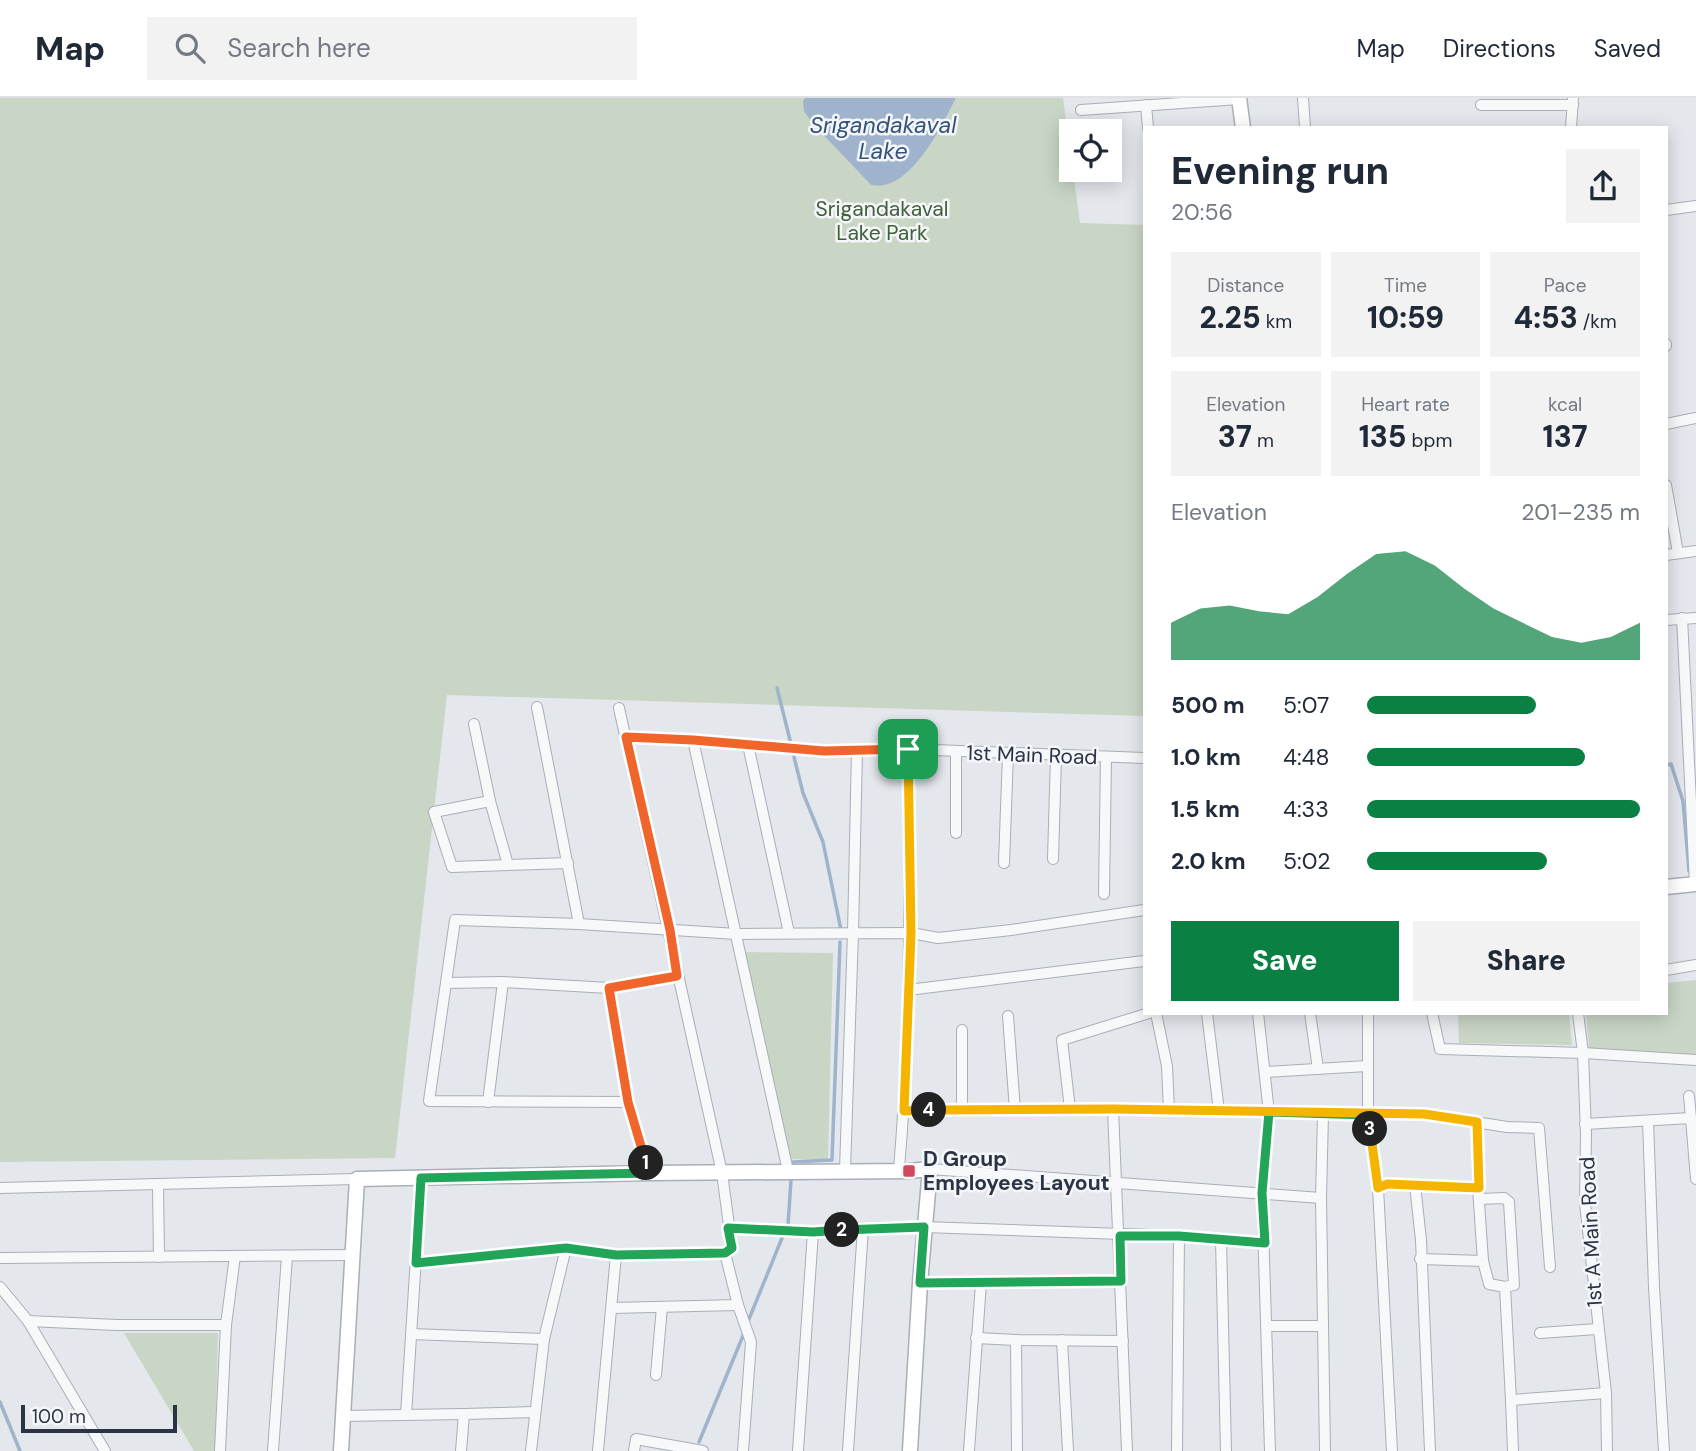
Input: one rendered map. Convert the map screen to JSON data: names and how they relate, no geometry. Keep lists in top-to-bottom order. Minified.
{"streets":{"street":["1st Main Road","1st A Main Road"]},"water":["Srigandakaval Lake"],"parks":["Srigandakaval Lake Park"],"places":{"transit":["D Group Employees Layout"]},"scale_bar":"100 m","page":{"header":"Map","search":"Search here","nav":["Map","Directions","Saved"],"heading":["Evening run","20:56"],"stats":[["Distance","2.25 km"],["Time","10:59"],["Pace","4:53 /km"],["Elevation","37 m"],["Heart rate","135 bpm"],["kcal","137"]],"chart":["Elevation","201–235 m"],"list":[{"name":"500 m","note":"5:07"},{"name":"1.0 km","note":"4:48"},{"name":"1.5 km","note":"4:33"},{"name":"2.0 km","note":"5:02"}],"buttons":["Save","Share"],"pins":["4","3","1","2"],"scale":"100 m"}}
